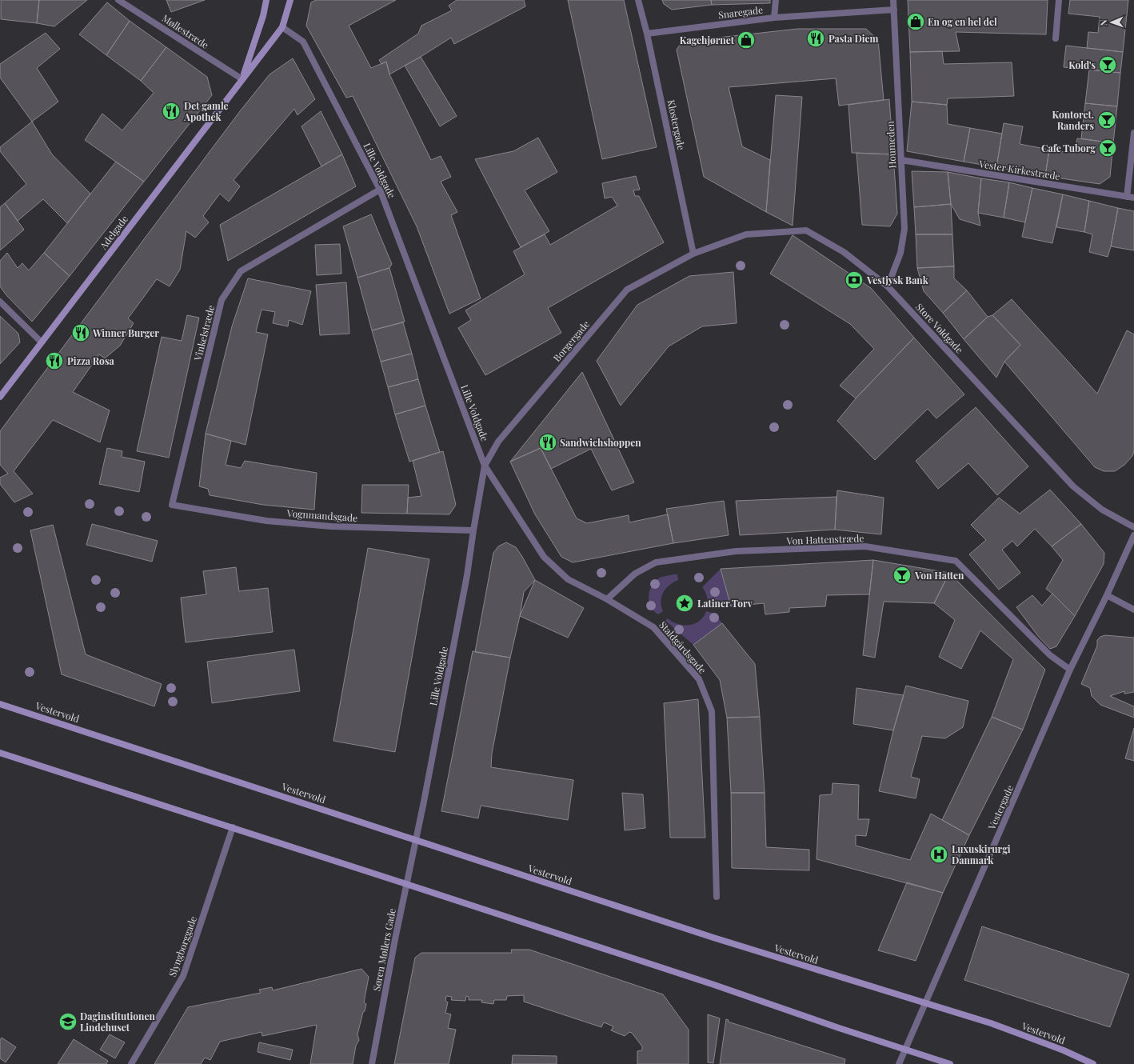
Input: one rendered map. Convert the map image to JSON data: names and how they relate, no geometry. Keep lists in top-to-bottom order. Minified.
{"streets":{"main road":["Adelgade","Vestervold"],"street":["Snaregade","Møllestræde","Klostergade","Houmeden","Vester Kirkestræde","Lille Voldgade","Store Voldgade","Vinkelstræde","Borgergade","Vognmandsgade","Von Hattenstræde","Staldgårdsgade","Vestergade","Slyngborggade","Søren Møllers Gade"]},"crossings":[["Snaregade","Klostergade"],["Snaregade","Houmeden"],["Møllestræde","Adelgade"],["Klostergade","Store Voldgade"],["Klostergade","Borgergade"],["Houmeden","Vester Kirkestræde"],["Houmeden","Store Voldgade"],["Lille Voldgade","Adelgade"],["Lille Voldgade","Vinkelstræde"],["Lille Voldgade","Borgergade"],["Lille Voldgade","Vognmandsgade"],["Lille Voldgade","Staldgårdsgade"],["Lille Voldgade","Vestervold"],["Lille Voldgade","Søren Møllers Gade"],["Store Voldgade","Borgergade"],["Vinkelstræde","Vognmandsgade"],["Borgergade","Staldgårdsgade"],["Von Hattenstræde","Staldgårdsgade"],["Von Hattenstræde","Vestergade"],["Vestervold","Vestergade"],["Vestervold","Søren Møllers Gade"]],"places":{"shop":["En og en hel del","Kagehjørnet"],"restaurant":["Pasta Diem","Det gamle Apothek","Winner Burger","Pizza Rosa","Sandwichshoppen"],"bar":["Kold's","Kontoret. Randers","Cafe Tuborg","Von Hatten"],"bank":["Vestjysk Bank"],"place":["Latiner Torv"],"hospital":["Luxuskirurgi Danmark"],"school or university":["Daginstitutionen Lindehuset"]},"north":"left"}
